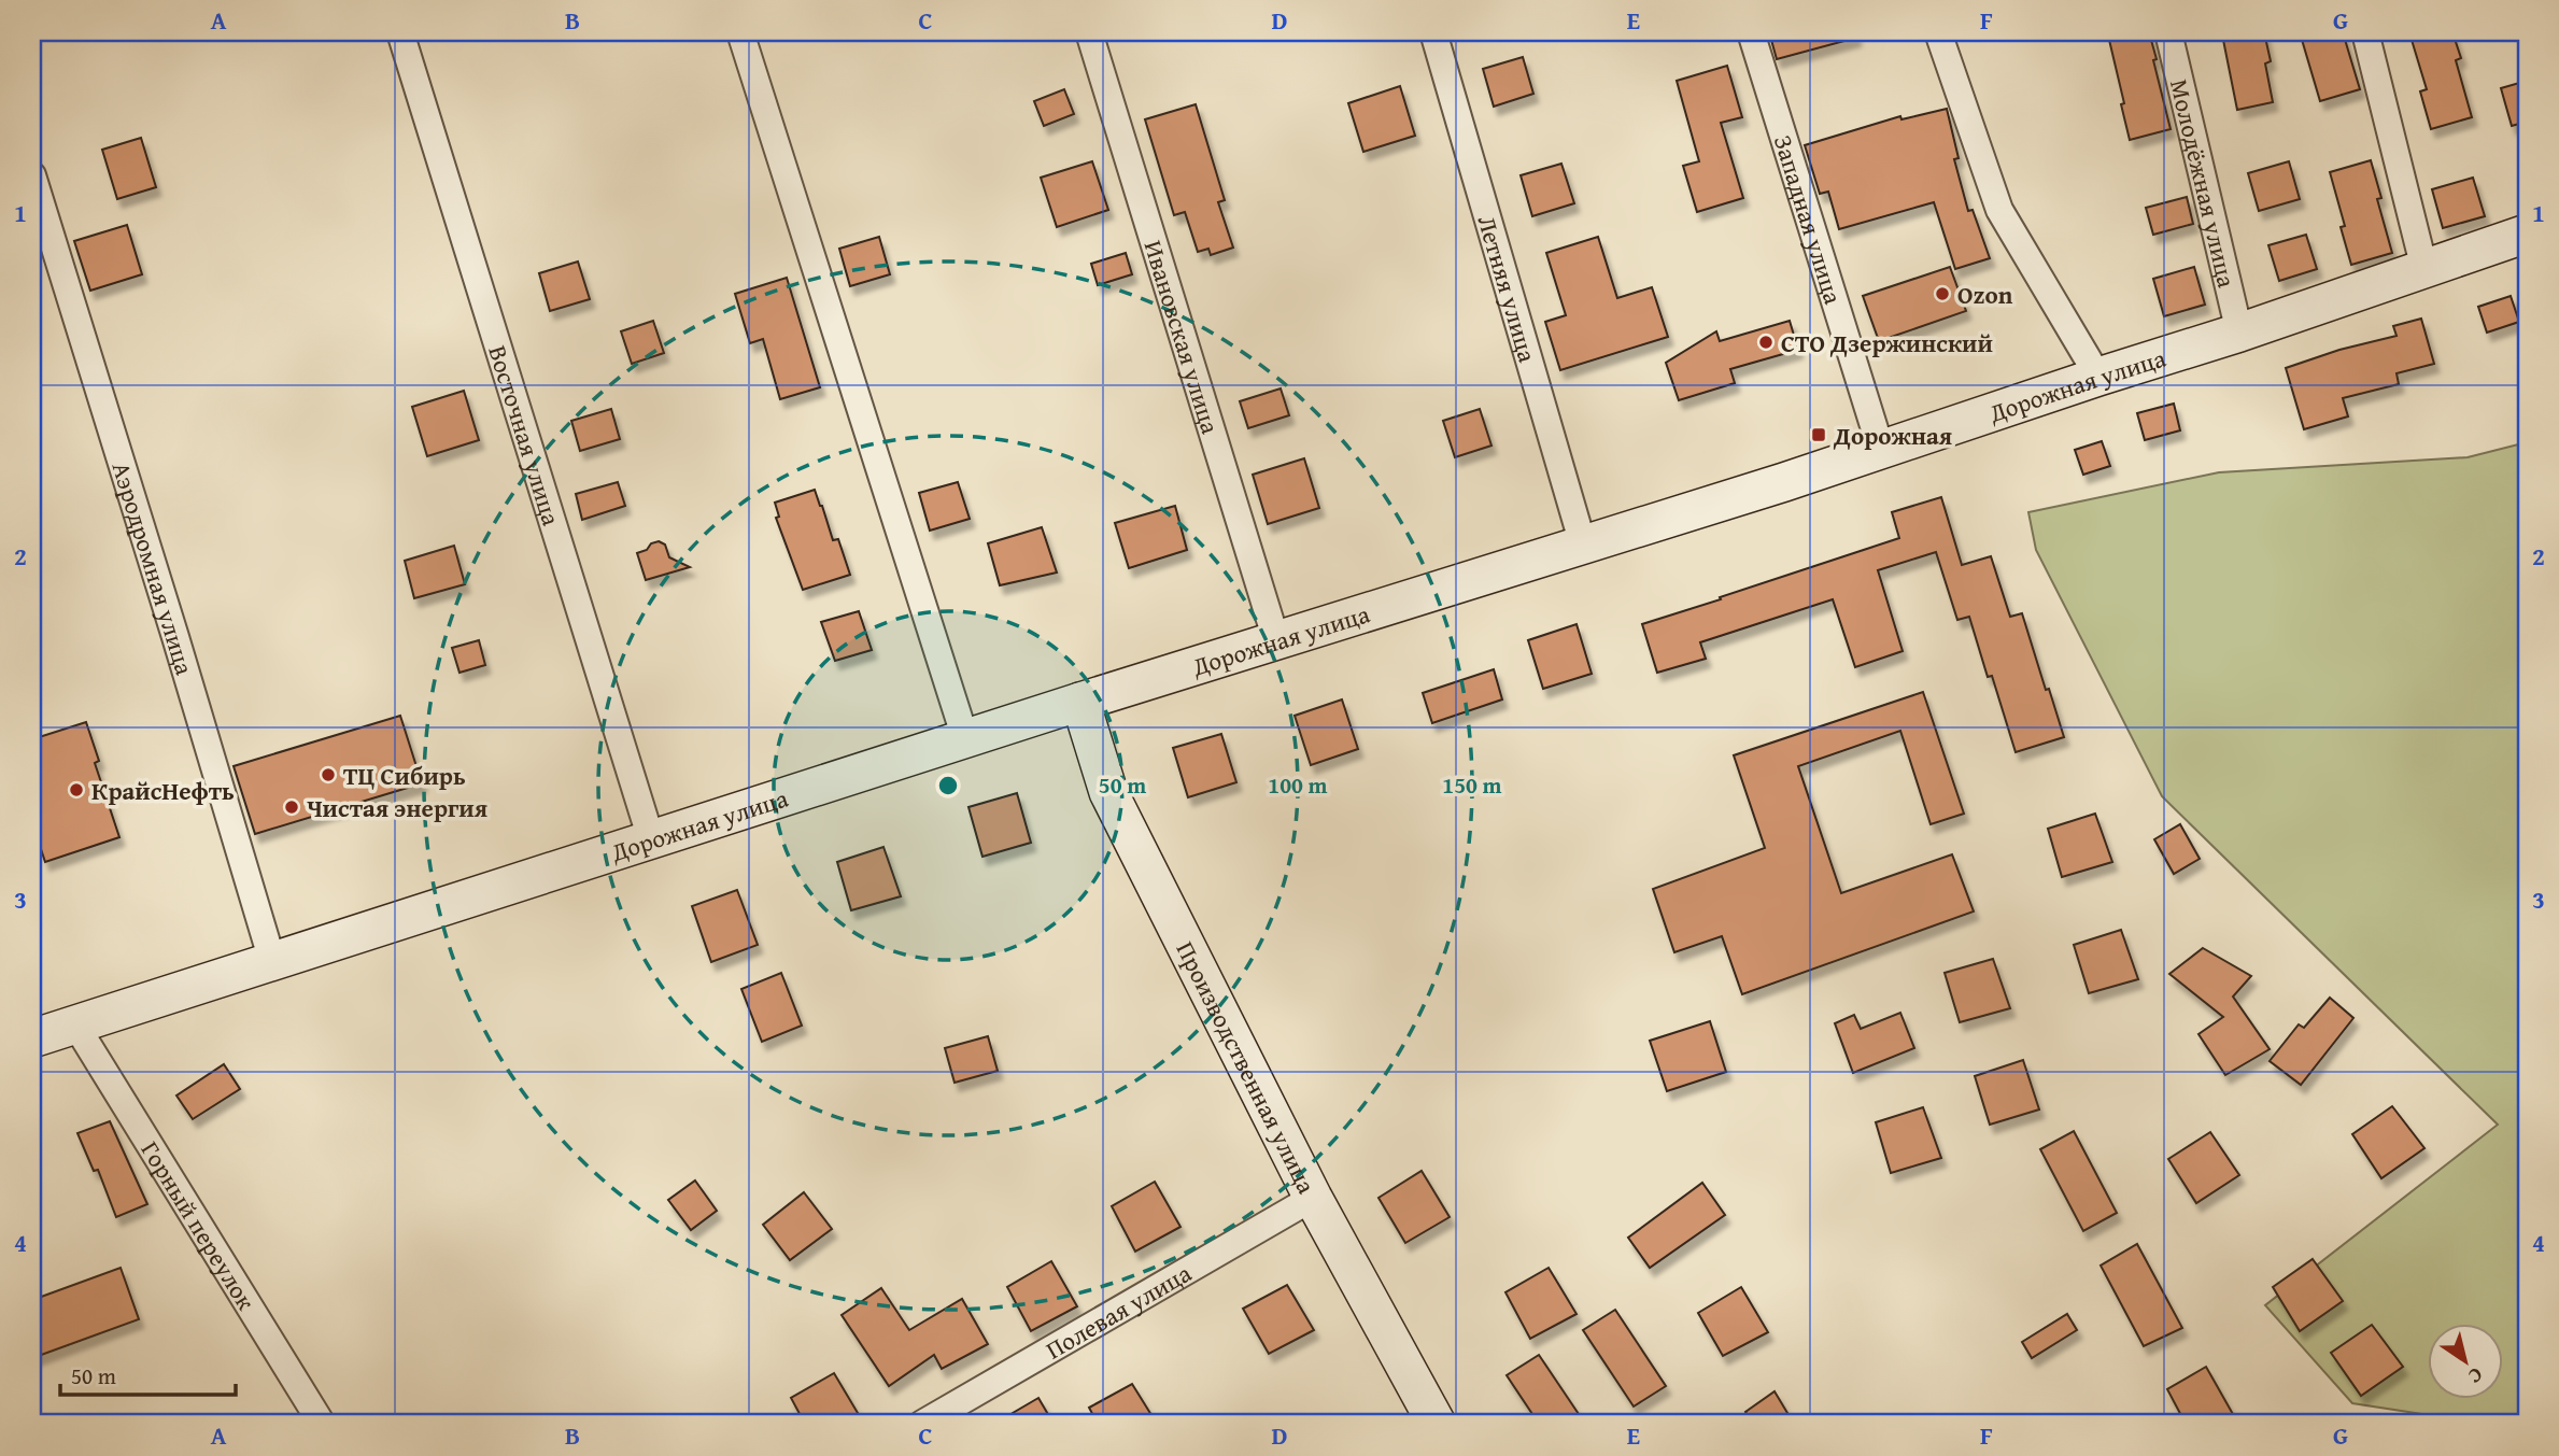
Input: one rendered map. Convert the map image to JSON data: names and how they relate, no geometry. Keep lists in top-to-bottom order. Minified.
{"streets":{"main road":["Дорожная улица","Производственная улица"],"street":["Молодёжная улица","Западная улица","Летняя улица","Ивановская улица","Восточная улица","Аэродромная улица","Горный переулок","Полевая улица"]},"crossings":[["Молодёжная улица","Дорожная улица"],["Западная улица","Дорожная улица"],["Летняя улица","Дорожная улица"],["Ивановская улица","Дорожная улица"],["Дорожная улица","Восточная улица"],["Дорожная улица","Аэродромная улица"],["Дорожная улица","Производственная улица"],["Дорожная улица","Горный переулок"],["Производственная улица","Полевая улица"]],"places":{"other":["Ozon","СТО Дзержинский","ТЦ Сибирь","КрайсНефть","Чистая энергия"],"transit":["Дорожная"]},"scale_bar":"50 m","north":"bottom right","grid":{"columns":["A","B","C","D","E","F","G"],"rows":["1","2","3","4"]},"rings":["50 m","100 m","150 m"]}
